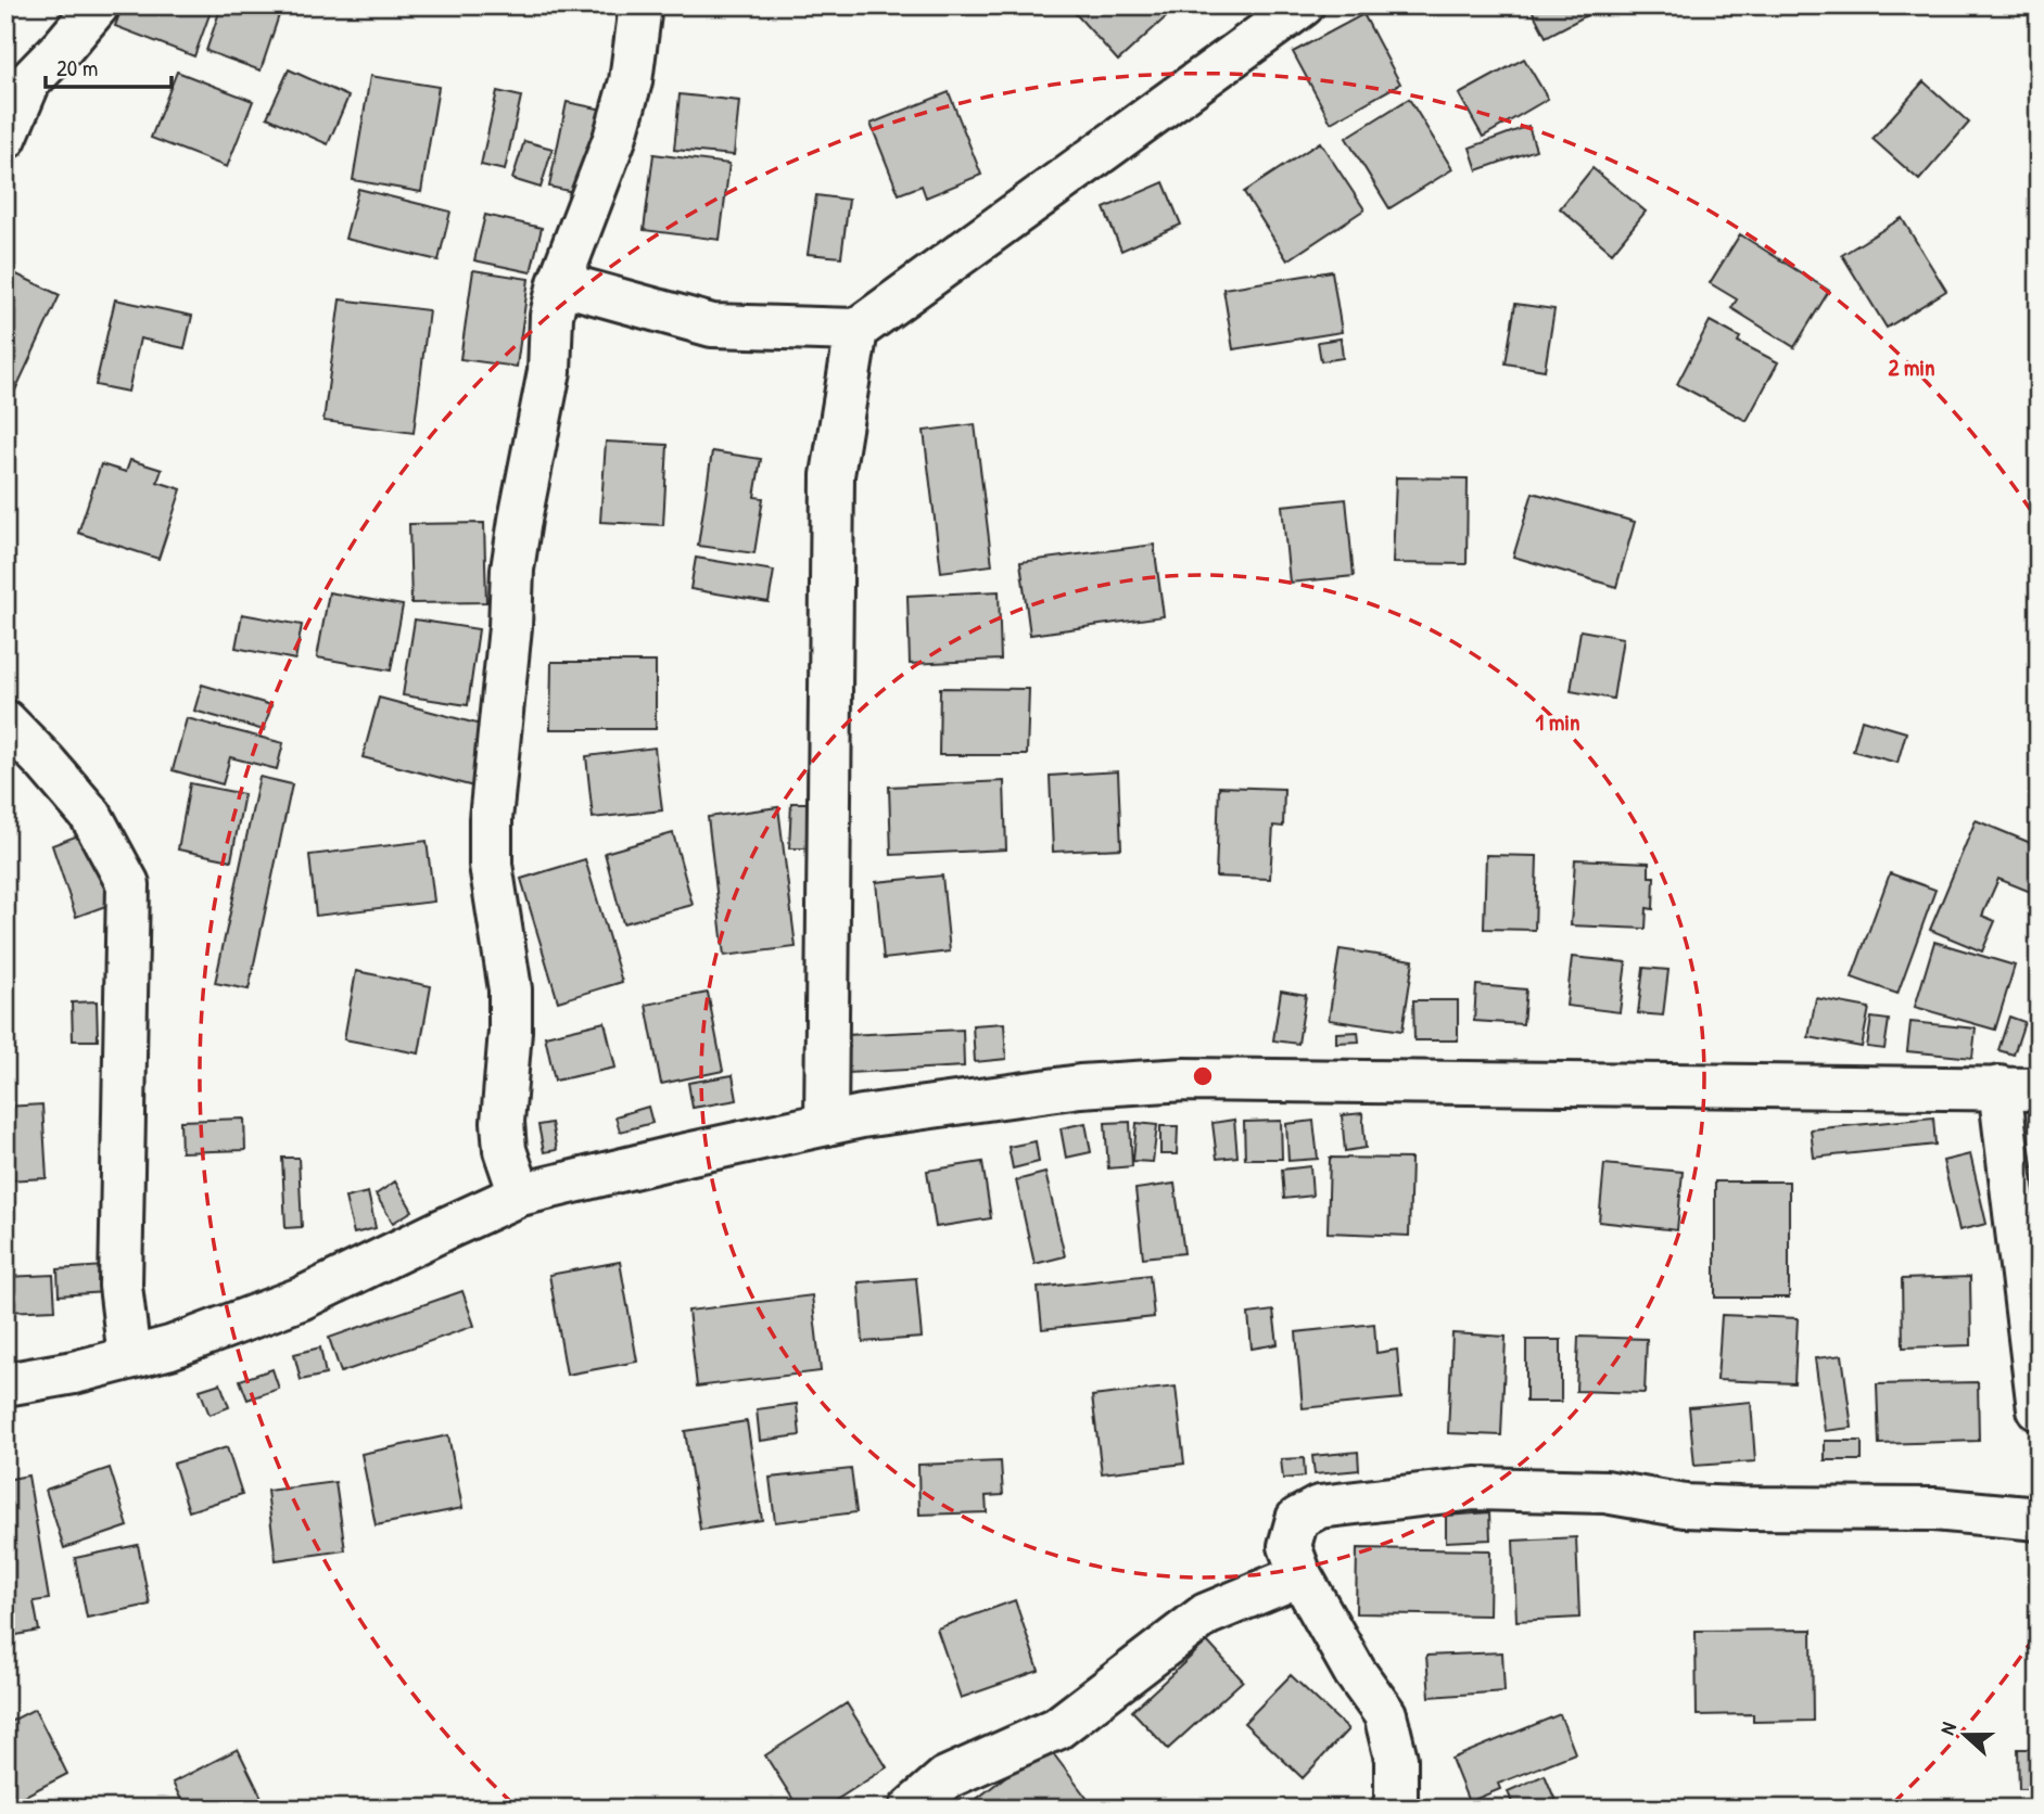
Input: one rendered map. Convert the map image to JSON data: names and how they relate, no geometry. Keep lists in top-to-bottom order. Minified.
{"scale_bar":"20 m","north":"left","rings":["2 min","1 min"]}
